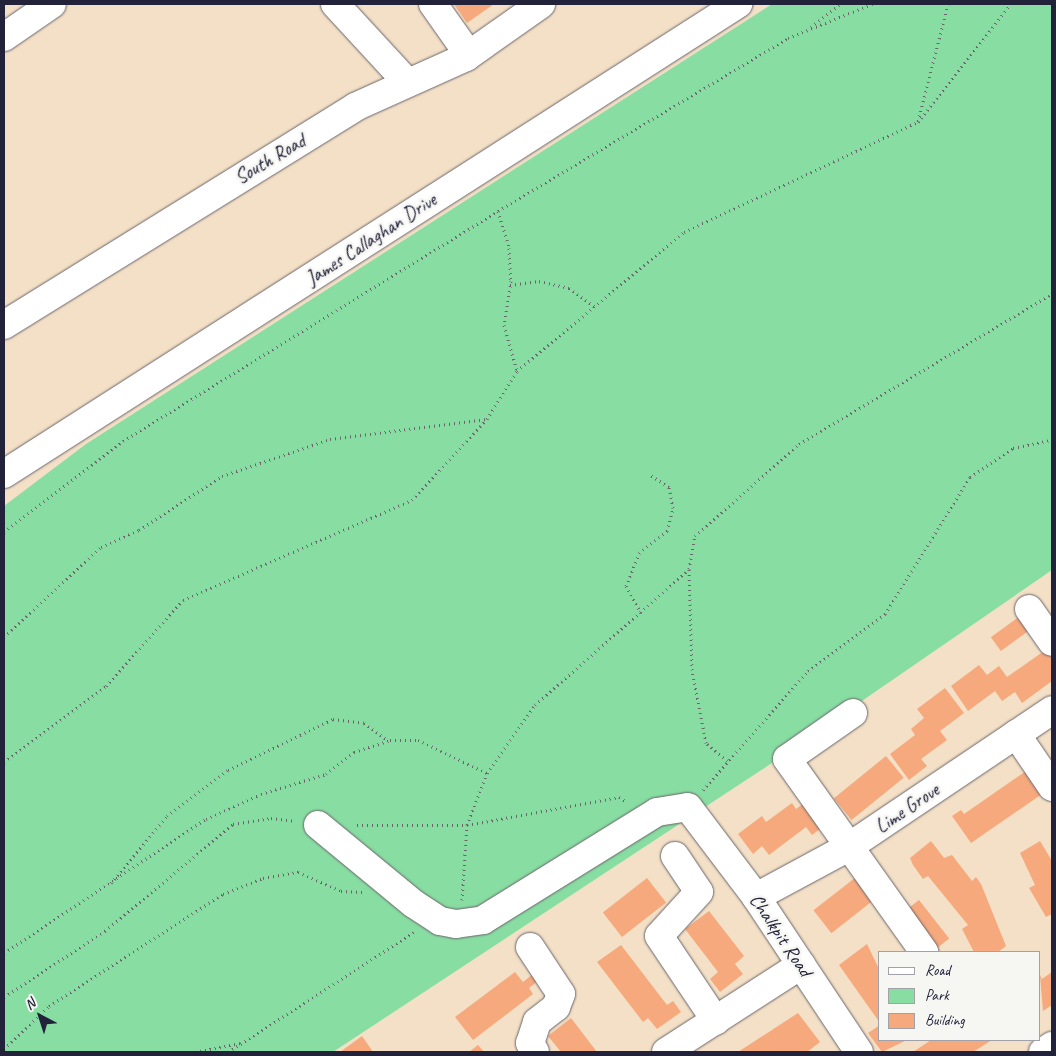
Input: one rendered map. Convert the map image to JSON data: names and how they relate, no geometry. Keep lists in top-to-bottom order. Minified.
{"streets":{"street":["South Road","James Callaghan Drive","Lime Grove","Chalkpit Road"]},"crossings":[["Lime Grove","Chalkpit Road"]],"legend":["Road","Park","Building"],"north":"top left"}
